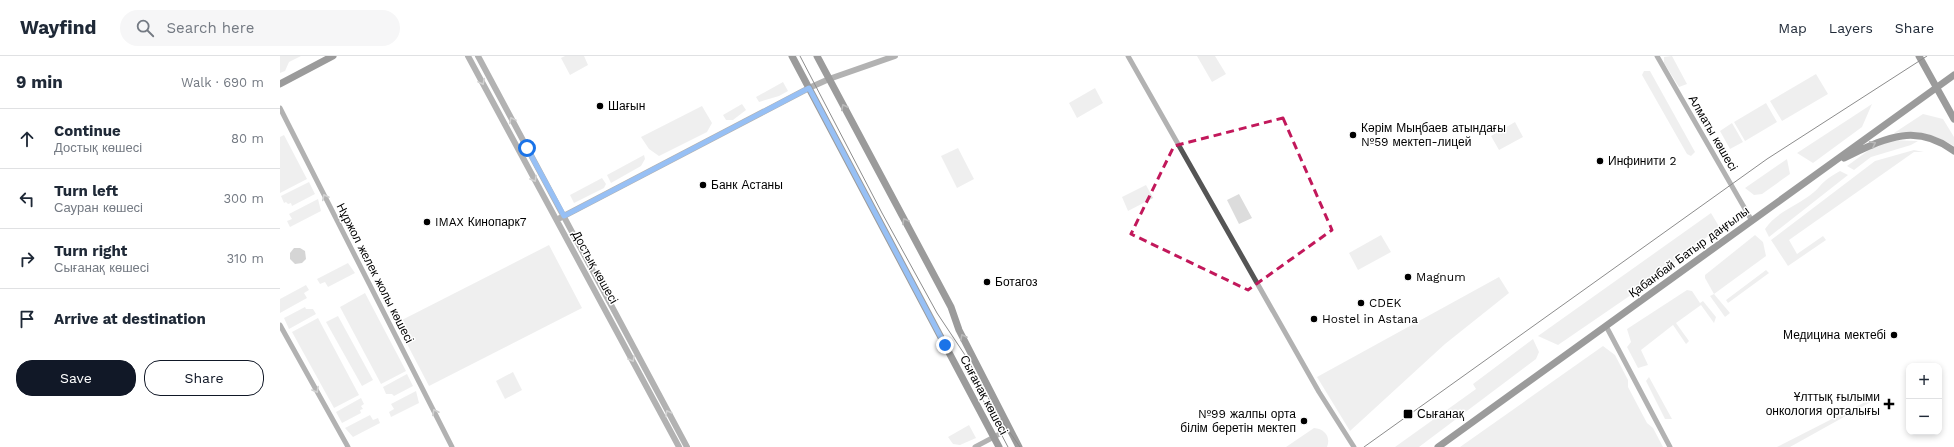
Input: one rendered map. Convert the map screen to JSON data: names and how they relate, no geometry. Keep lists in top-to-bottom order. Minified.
{"streets":{"main road":["Қабанбай Батыр даңғылы","Сығанақ көшесі"],"street":["Алматы көшесі","Достық көшесі","Нұржол желек жолы көшесі"]},"crossings":[["Алматы көшесі","Қабанбай Батыр даңғылы"]],"one_way":["Нұржол желек жолы көшесі"],"places":{"other":["Шағын","Кәрім Мыңбаев атындағы №59 мектеп-лицей","Инфинити 2","Банк Астаны","IMAX Кинопарк7","Magnum","Ботагоз","CDEK","Hostel in Astana","Медицина мектебі","№99 жалпы орта білім беретін мектеп"],"health":["Ұлттық ғылыми онкология орталығы"],"transit":["Сығанақ"]},"page":{"header":"Wayfind","search":"Search here","nav":["Map","Layers","Share"],"heading":["9 min","Walk · 690 m"],"list":[["Continue","Достық көшесі","80 m"],["Turn left","Сауран көшесі","300 m"],["Turn right","Сығанақ көшесі","310 m"],"Arrive at destination"],"buttons":["Save","Share"],"map_buttons":["+","−"]}}
